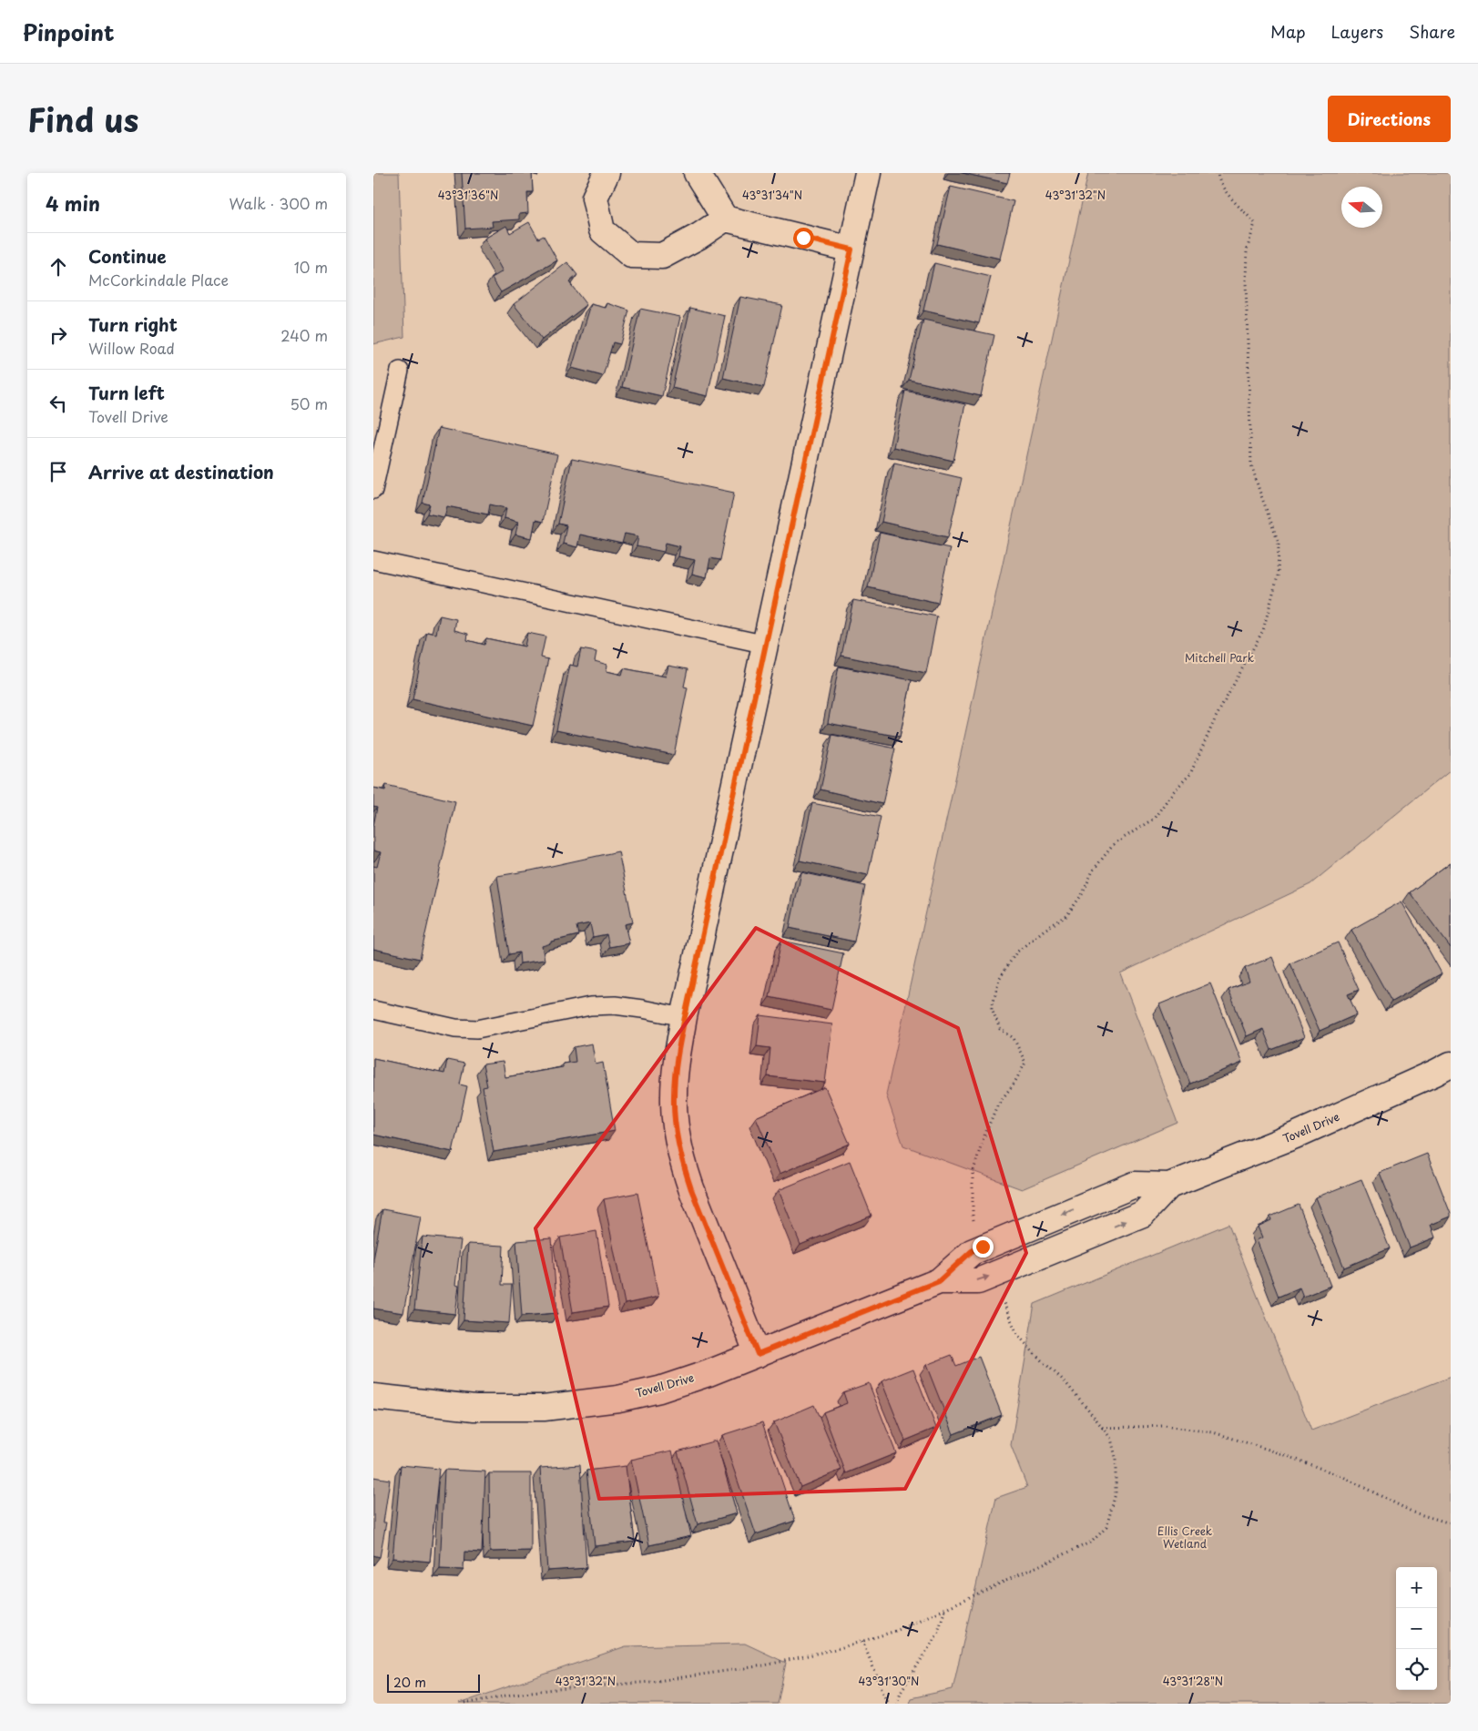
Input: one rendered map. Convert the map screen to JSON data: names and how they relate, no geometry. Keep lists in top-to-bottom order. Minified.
{"streets":{"street":["Tovell Drive"]},"parks":["Mitchell Park","Ellis Creek Wetland"],"scale_bar":"20 m","north":"left","page":{"header":"Pinpoint","nav":["Map","Layers","Share"],"title":"Find us","buttons":"Directions","heading":["4 min","Walk · 300 m"],"list":[["Continue","McCorkindale Place","10 m"],["Turn right","Willow Road","240 m"],["Turn left","Tovell Drive","50 m"],"Arrive at destination"],"map_buttons":["+","−"],"scale":"20 m"},"coordinates":["43°31'36\"N","43°31'34\"N","43°31'32\"N","43°31'30\"N","43°31'28\"N"]}
